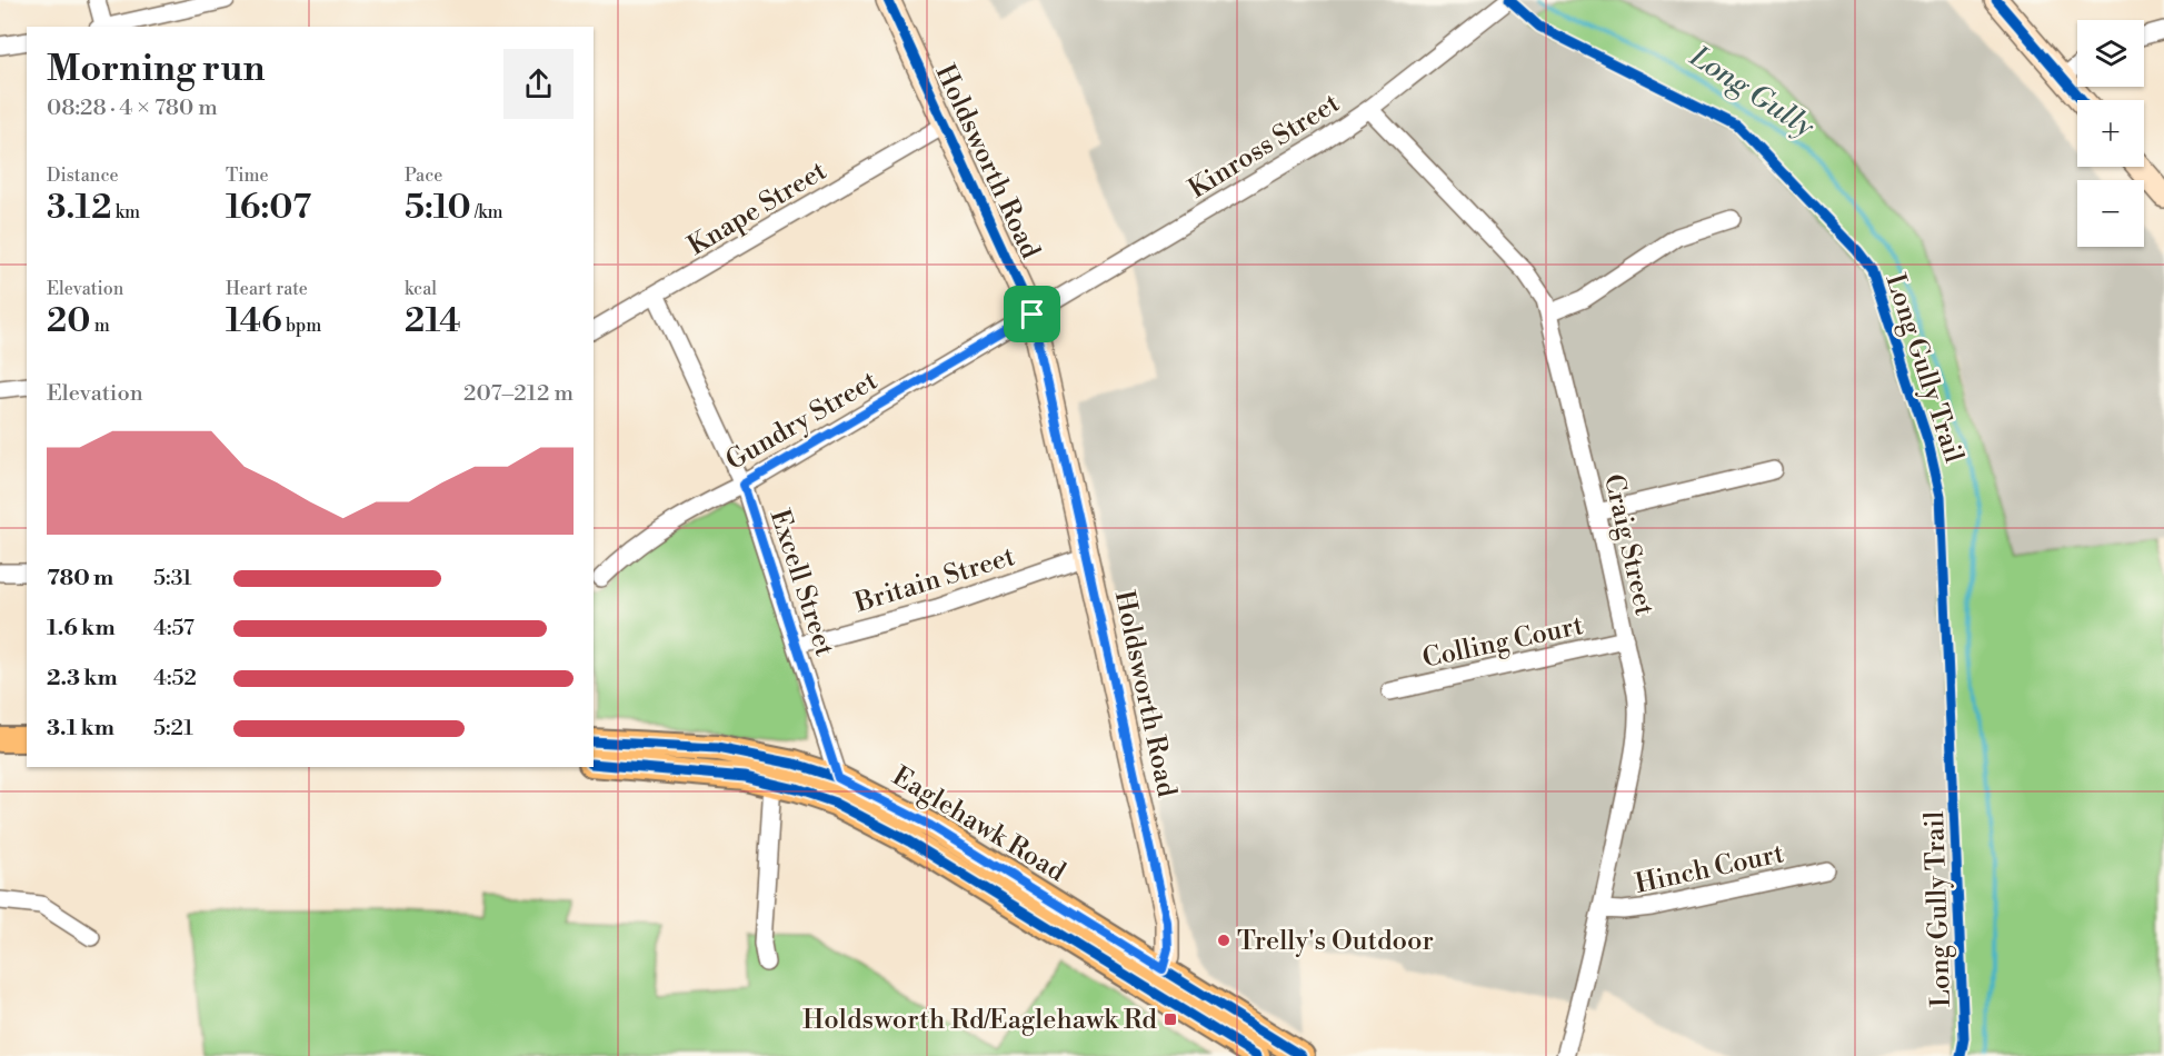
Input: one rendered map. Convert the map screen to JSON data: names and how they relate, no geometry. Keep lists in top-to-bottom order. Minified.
{"streets":{"main road":["Holdsworth Road","Eaglehawk Road"],"street":["Kinross Street","Knape Street","Gundry Street","Craig Street","Britain Street","Excell Street","Colling Court","Hinch Court"],"cycle path":["Long Gully Trail"]},"crossings":[["Kinross Street","Holdsworth Road"],["Kinross Street","Gundry Street"],["Kinross Street","Craig Street"],["Holdsworth Road","Knape Street"],["Holdsworth Road","Gundry Street"],["Holdsworth Road","Britain Street"],["Holdsworth Road","Eaglehawk Road"],["Knape Street","Excell Street"],["Gundry Street","Excell Street"],["Craig Street","Colling Court"],["Craig Street","Hinch Court"],["Britain Street","Excell Street"],["Excell Street","Eaglehawk Road"]],"water":["Long Gully"],"places":{"other":["Trelly's Outdoor"],"transit":["Holdsworth Rd/Eaglehawk Rd"]},"page":{"map_buttons":["+","−"],"heading":["Morning run","08:28 · 4 × 780 m"],"stats":[["Distance","3.12 km"],["Time","16:07"],["Pace","5:10 /km"],["Elevation","20 m"],["Heart rate","146 bpm"],["kcal","214"]],"chart":["Elevation","207–212 m"],"list":[{"name":"780 m","note":"5:31"},{"name":"1.6 km","note":"4:57"},{"name":"2.3 km","note":"4:52"},{"name":"3.1 km","note":"5:21"}]}}
